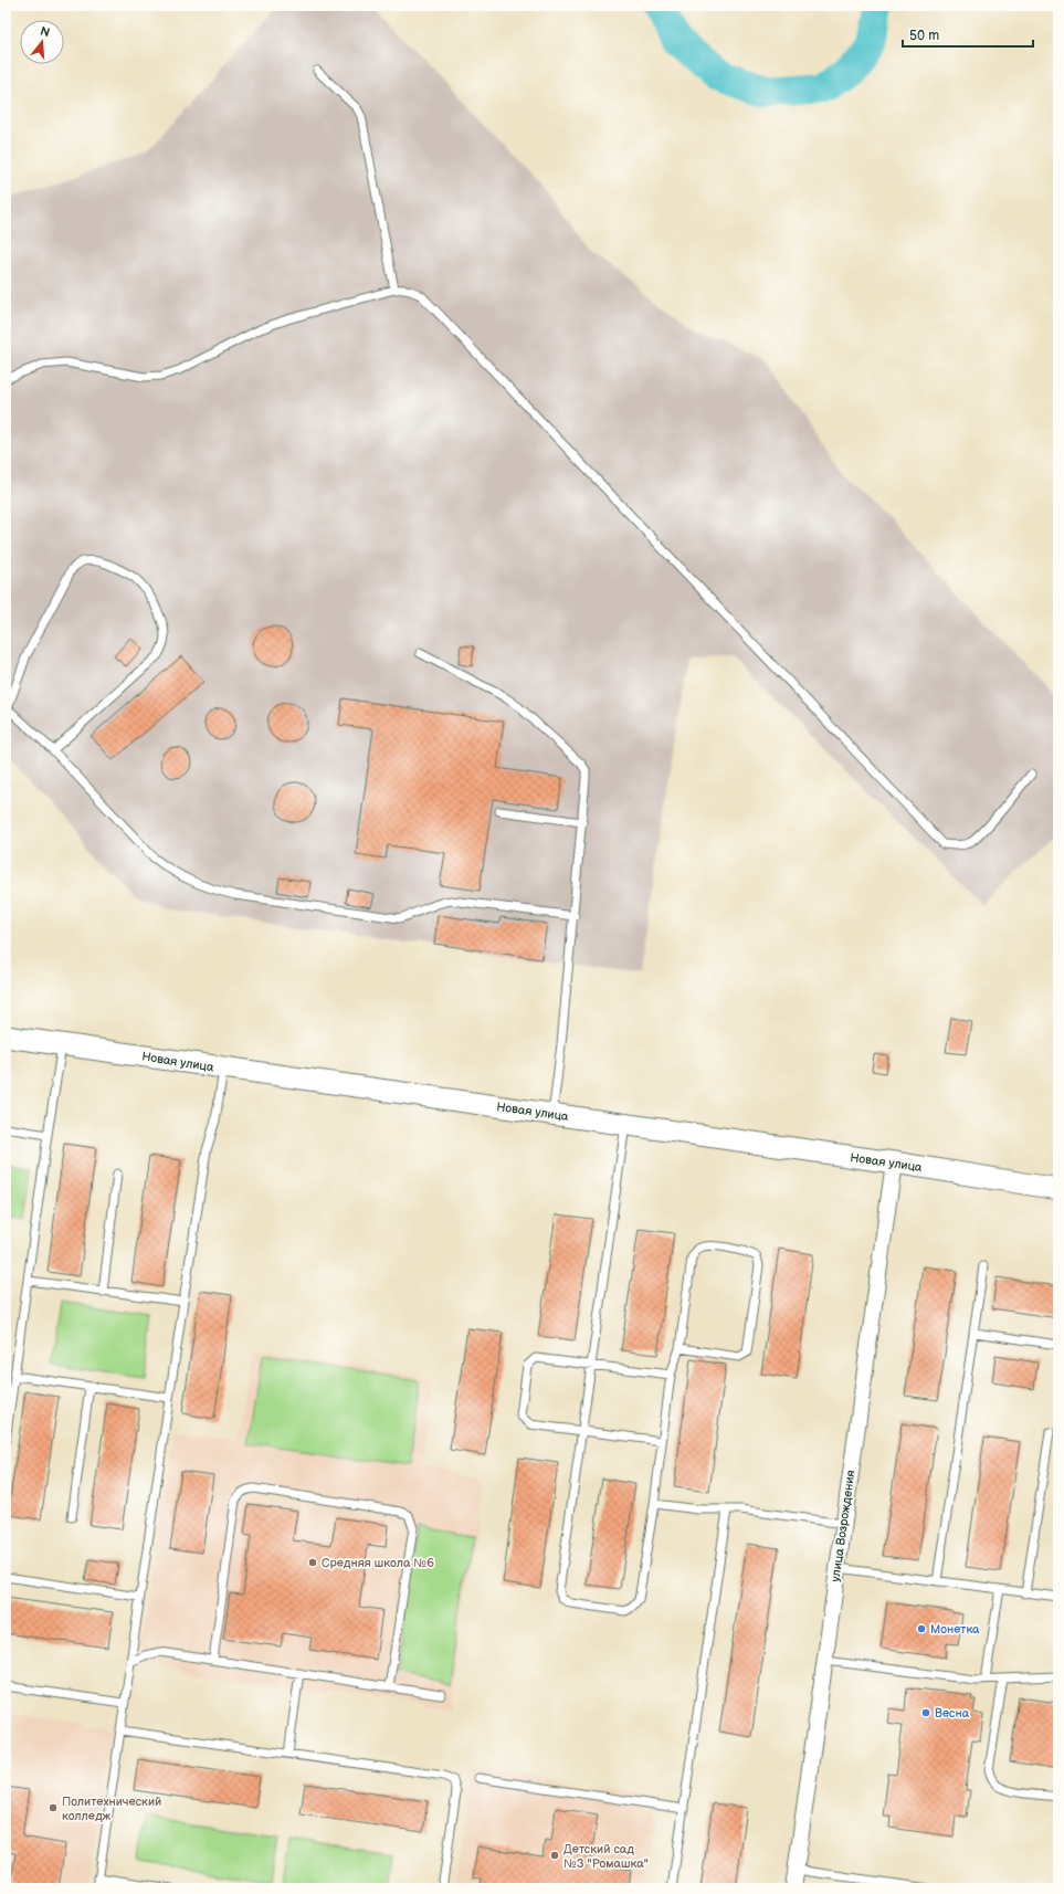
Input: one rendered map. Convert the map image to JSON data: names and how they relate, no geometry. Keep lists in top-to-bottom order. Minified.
{"streets":{"street":["Новая улица","улица Возрождения"]},"crossings":[["Новая улица","улица Возрождения"]],"places":["Средняя школа №6","Монетка","Весна","Политехнический колледж","Детский сад №3 \"Ромашка\""],"scale_bar":"50 m","north":"top"}
